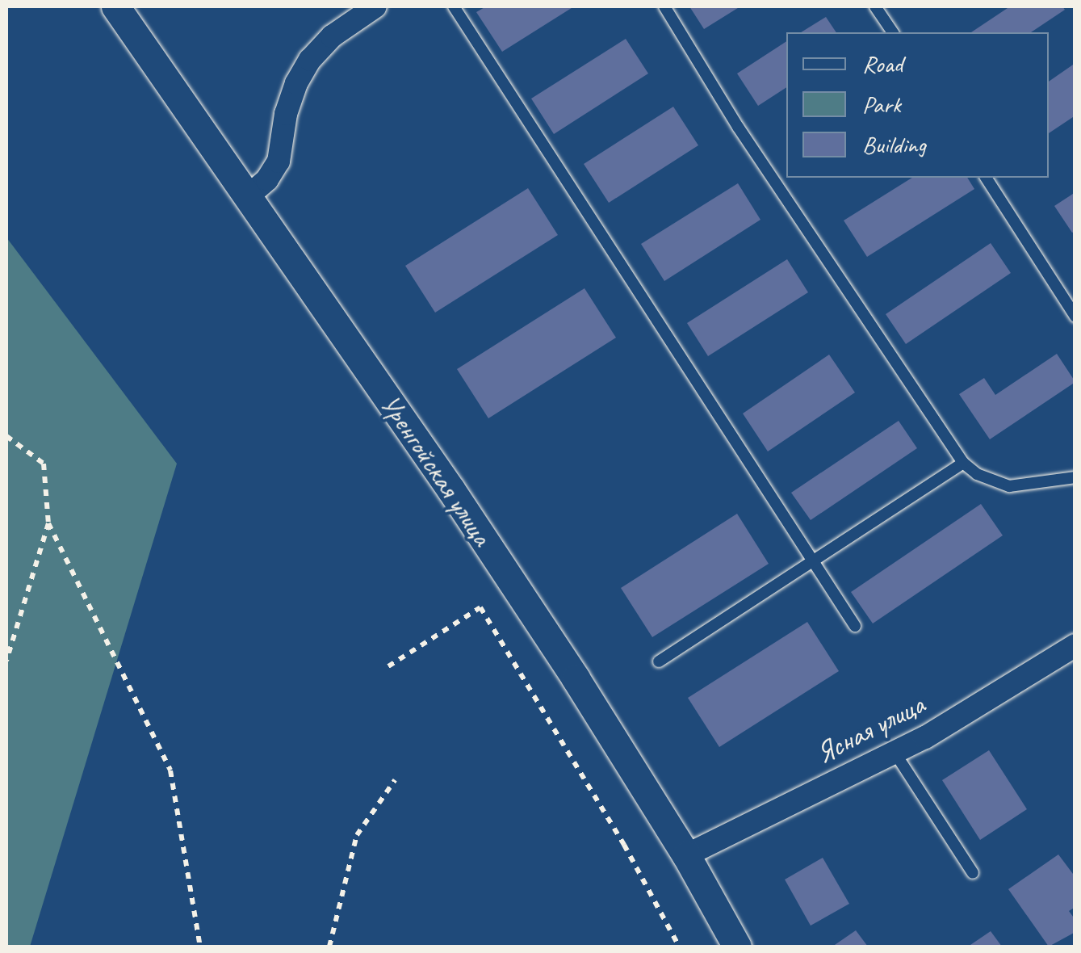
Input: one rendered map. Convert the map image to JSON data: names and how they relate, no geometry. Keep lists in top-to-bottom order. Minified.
{"streets":{"street":["Уренгойская улица","Ясная улица"]},"crossings":[["Уренгойская улица","Ясная улица"]],"legend":["Road","Park","Building"]}
